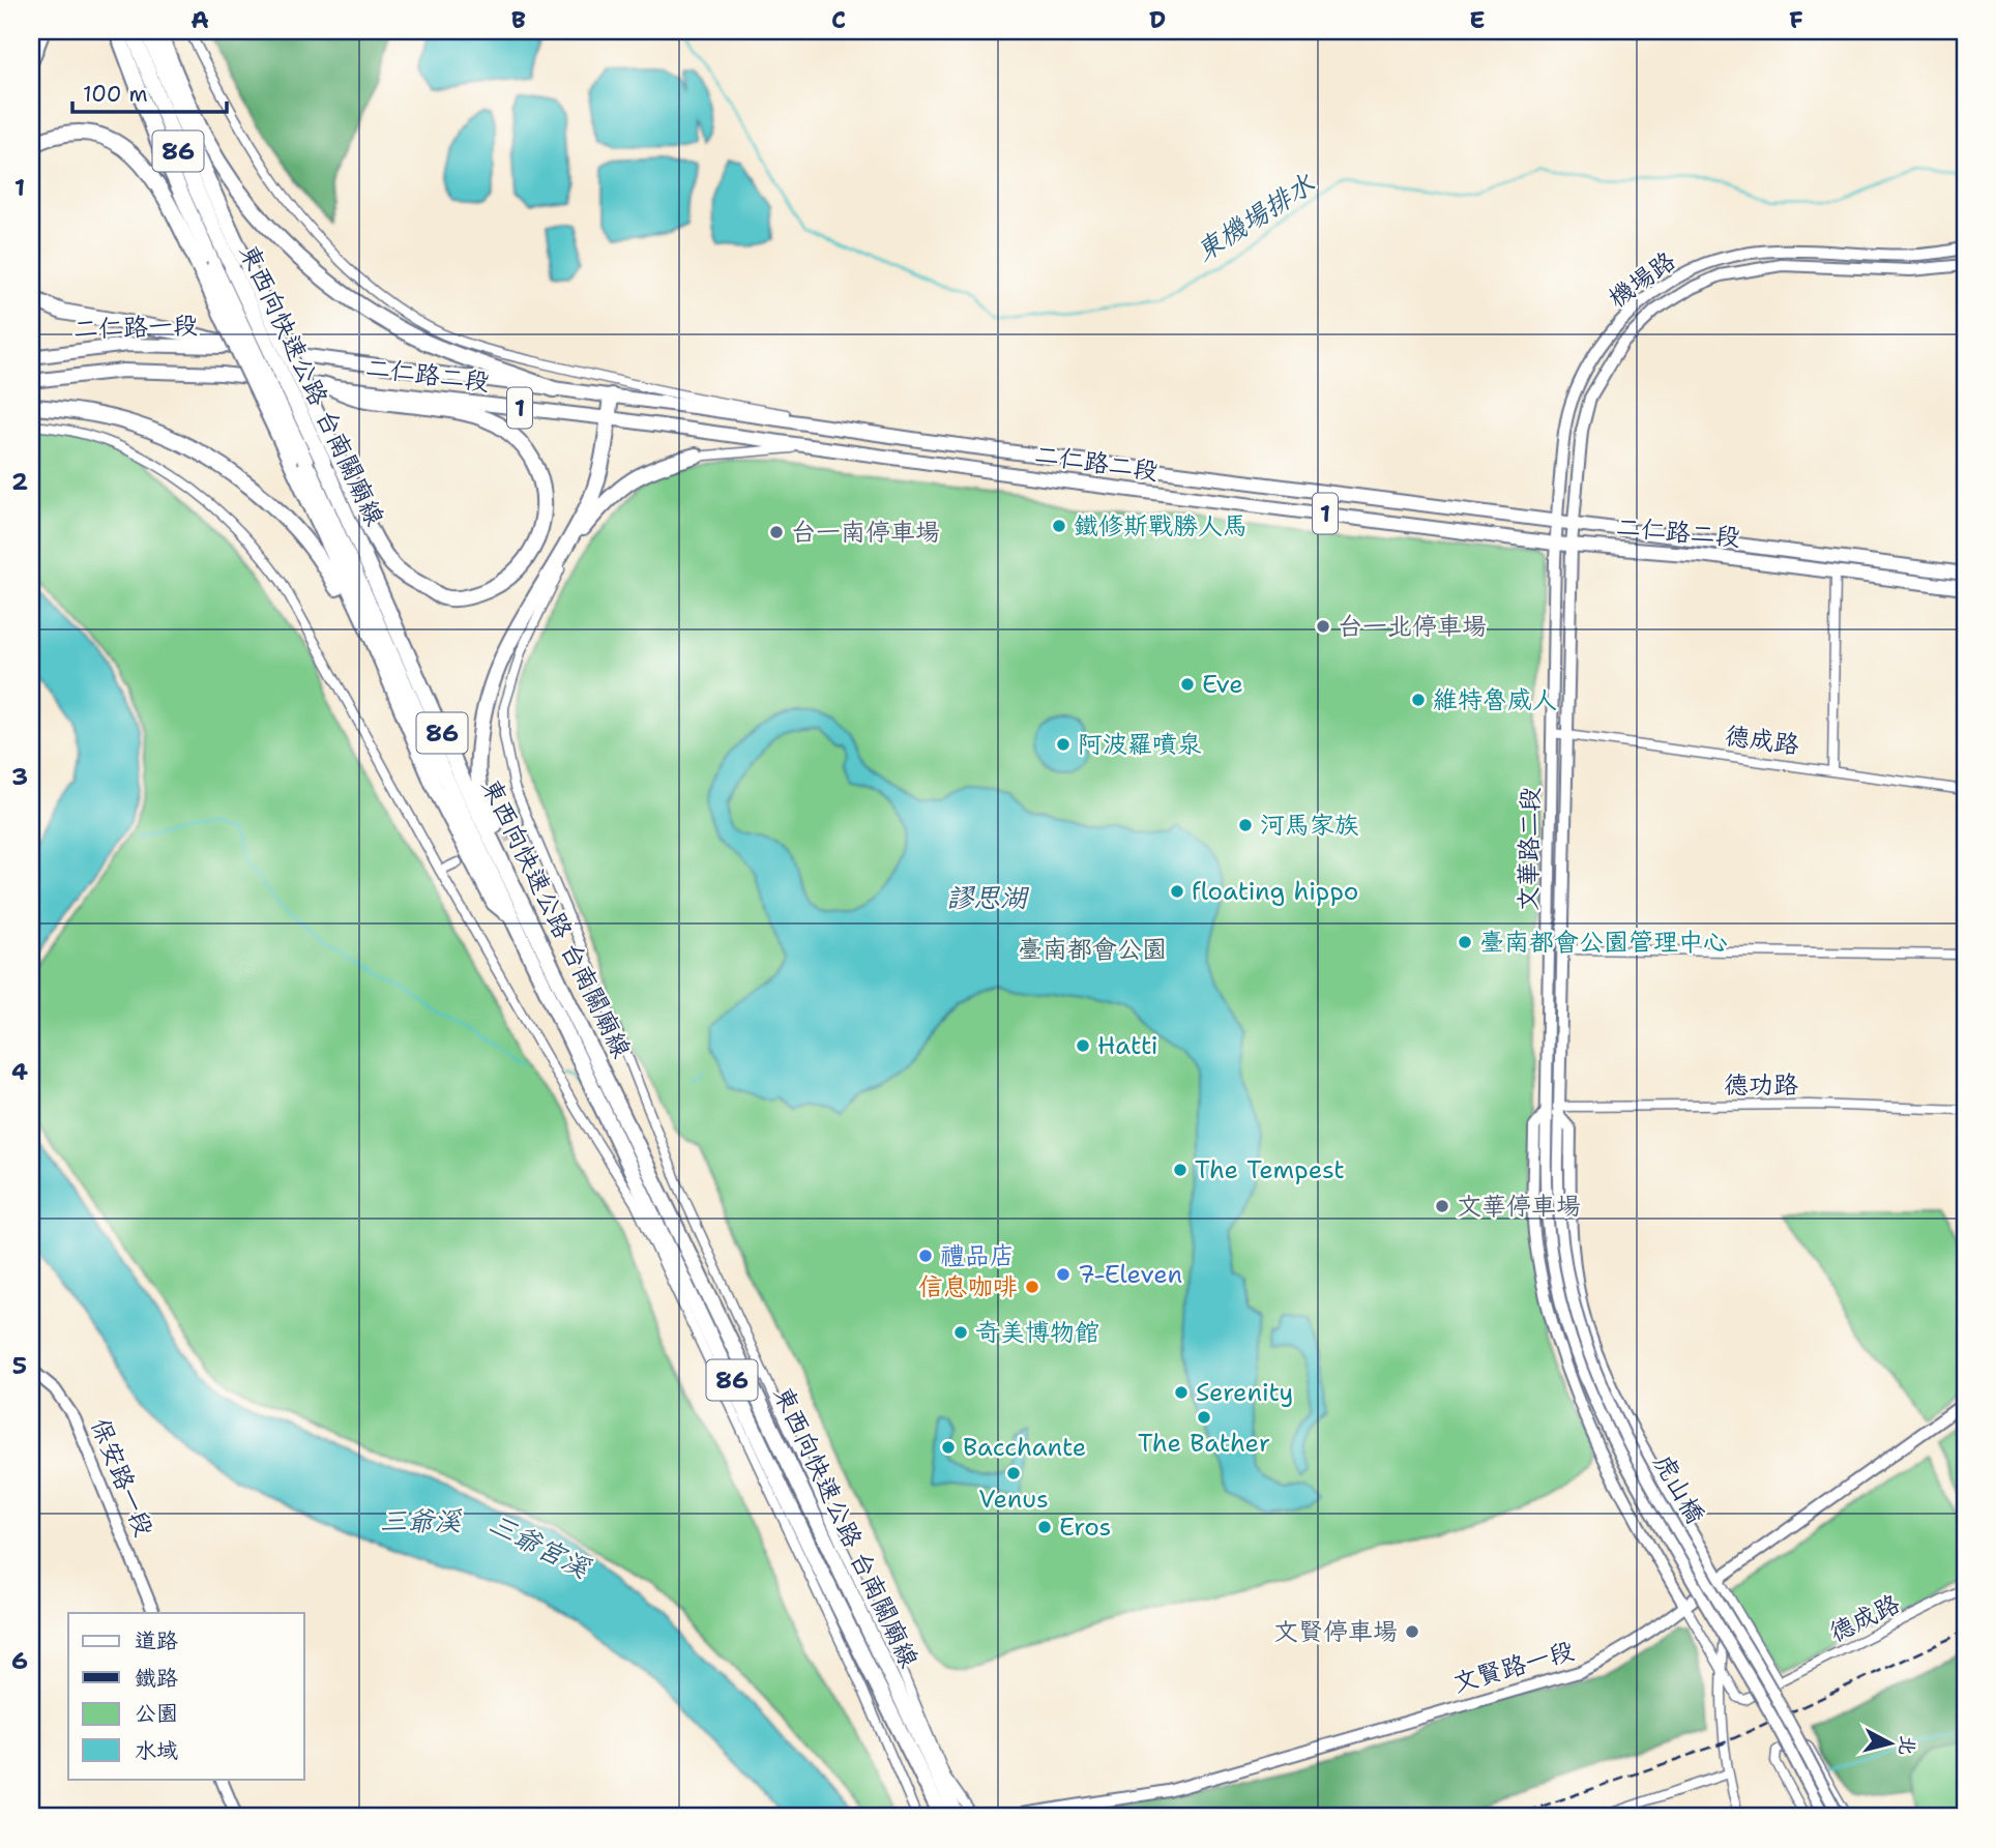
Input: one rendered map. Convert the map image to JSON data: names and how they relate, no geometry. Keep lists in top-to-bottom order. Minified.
{"streets":{"highway":["86","東西向快速公路 台南關廟線"],"main road":["二仁路一段","二仁路二段","1"],"street":["機場路","德成路","文華路二段","德功路","保安路一段","虎山橋","文賢路一段"]},"crossings":[["機場路","二仁路二段"],["機場路","文華路二段"],["二仁路一段","二仁路二段"],["二仁路二段","文華路二段"],["德成路","文華路二段"],["文華路二段","德功路"],["文華路二段","虎山橋"]],"water":["東機場排水","謬思湖","三爺溪","三爺宮溪"],"parks":["臺南都會公園"],"places":["鐵修斯戰勝人馬","台一南停車場","台一北停車場","Eve","維特魯威人","阿波羅噴泉","河馬家族","floating hippo","臺南都會公園管理中心","Hatti","The Tempest","文華停車場","禮品店","7-Eleven","信息咖啡","奇美博物館","Serenity","The Bather","Bacchante","Venus","Eros","文賢停車場"],"legend":["道路","鐵路","公園","水域"],"scale_bar":"100 m","north":"right","grid":{"columns":["A","B","C","D","E","F"],"rows":["1","2","3","4","5","6"]}}
